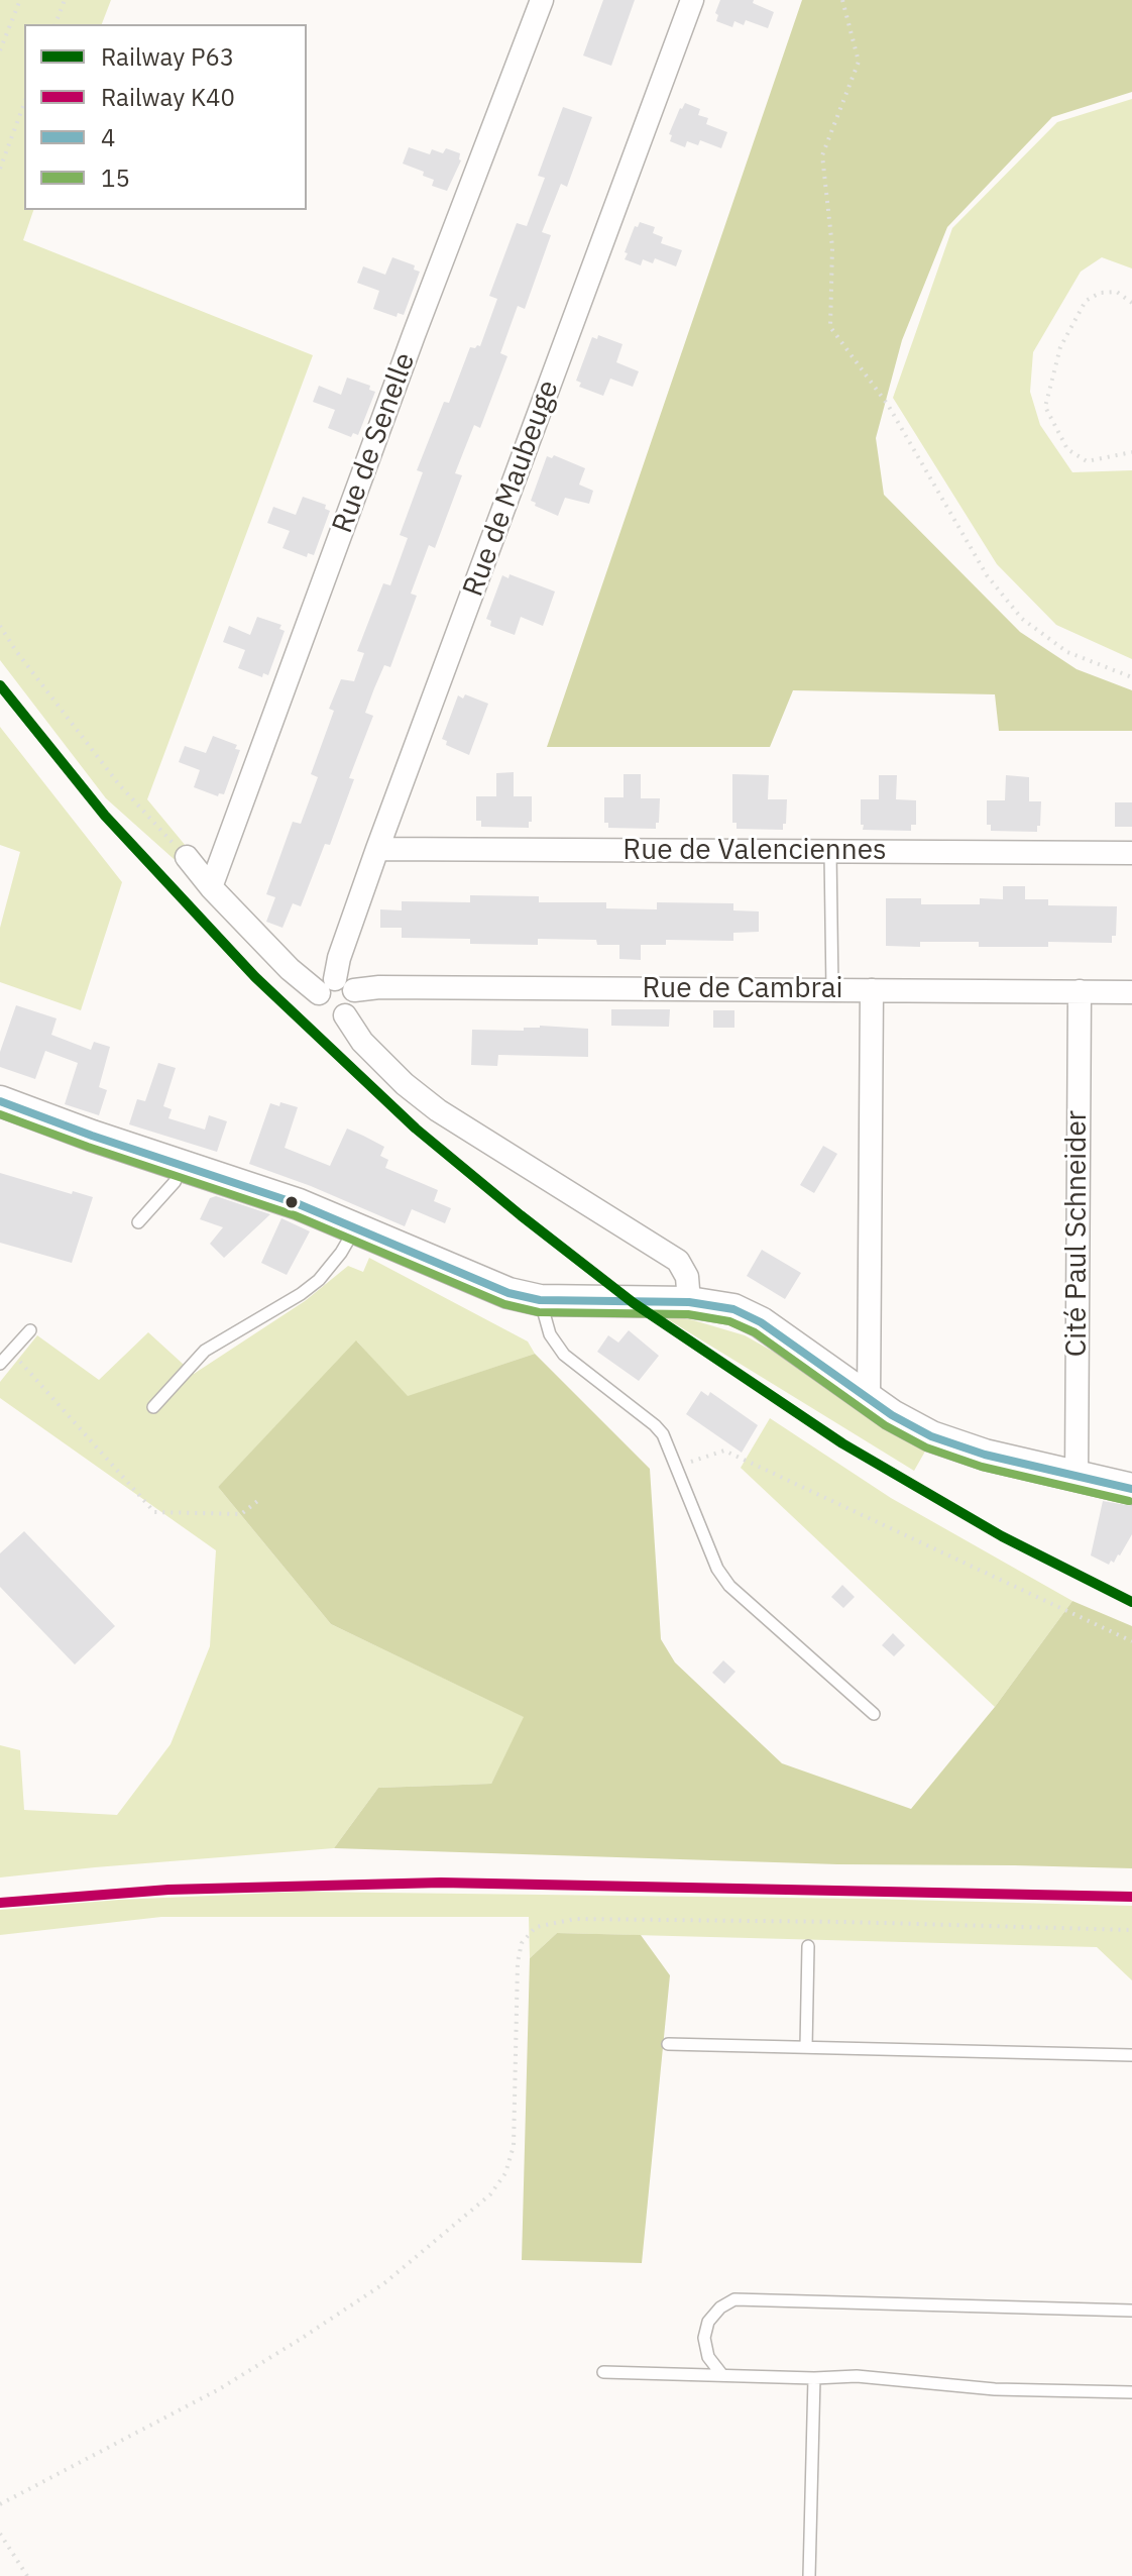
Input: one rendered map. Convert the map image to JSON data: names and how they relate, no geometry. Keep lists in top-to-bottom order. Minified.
{"streets":{"street":["Rue de Senelle","Rue de Maubeuge","Rue de Valenciennes","Rue de Cambrai","Cité Paul Schneider"]},"crossings":[["Rue de Maubeuge","Rue de Valenciennes"],["Rue de Maubeuge","Rue de Cambrai"],["Rue de Cambrai","Cité Paul Schneider"]],"lines":["rail line P63","transit line 4","transit line 15","rail line K40"],"legend":["Railway P63","Railway K40","4","15"]}
